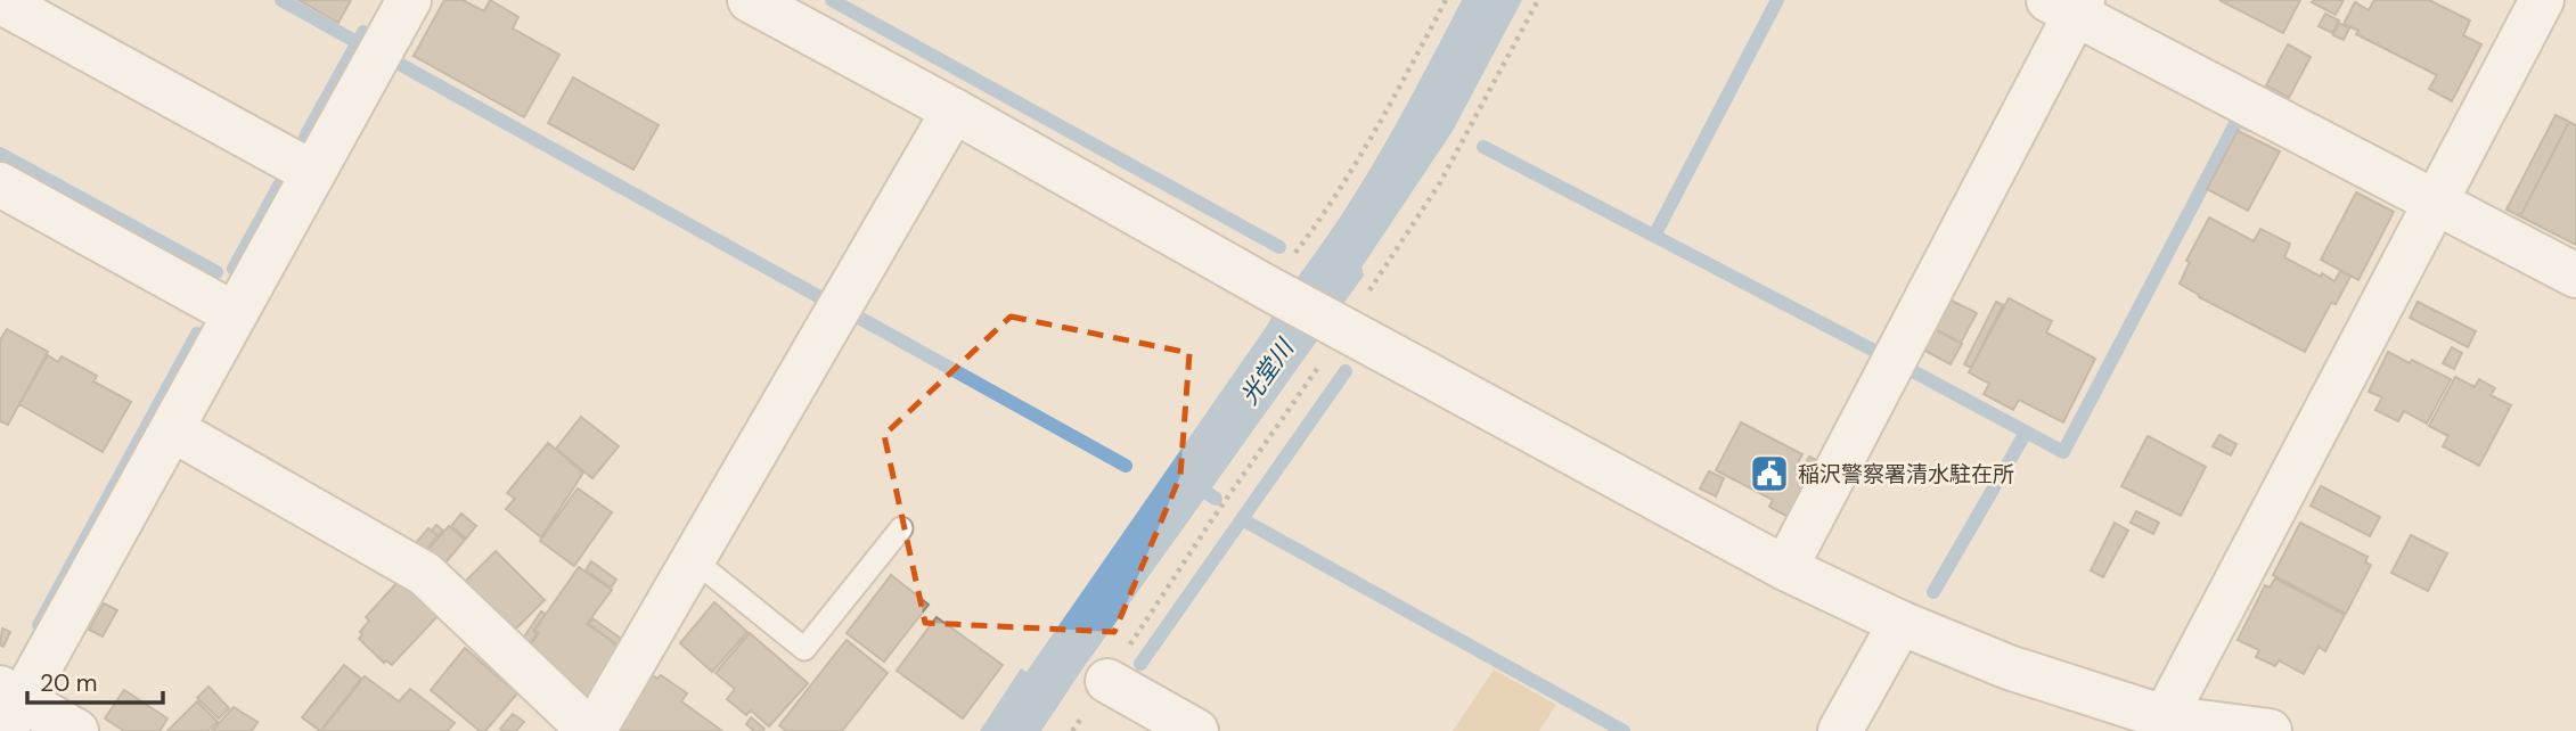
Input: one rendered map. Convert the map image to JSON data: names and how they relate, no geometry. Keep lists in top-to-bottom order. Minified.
{"water":["光堂川"],"places":{"public building":["稲沢警察署清水駐在所"]},"scale_bar":"20 m"}
